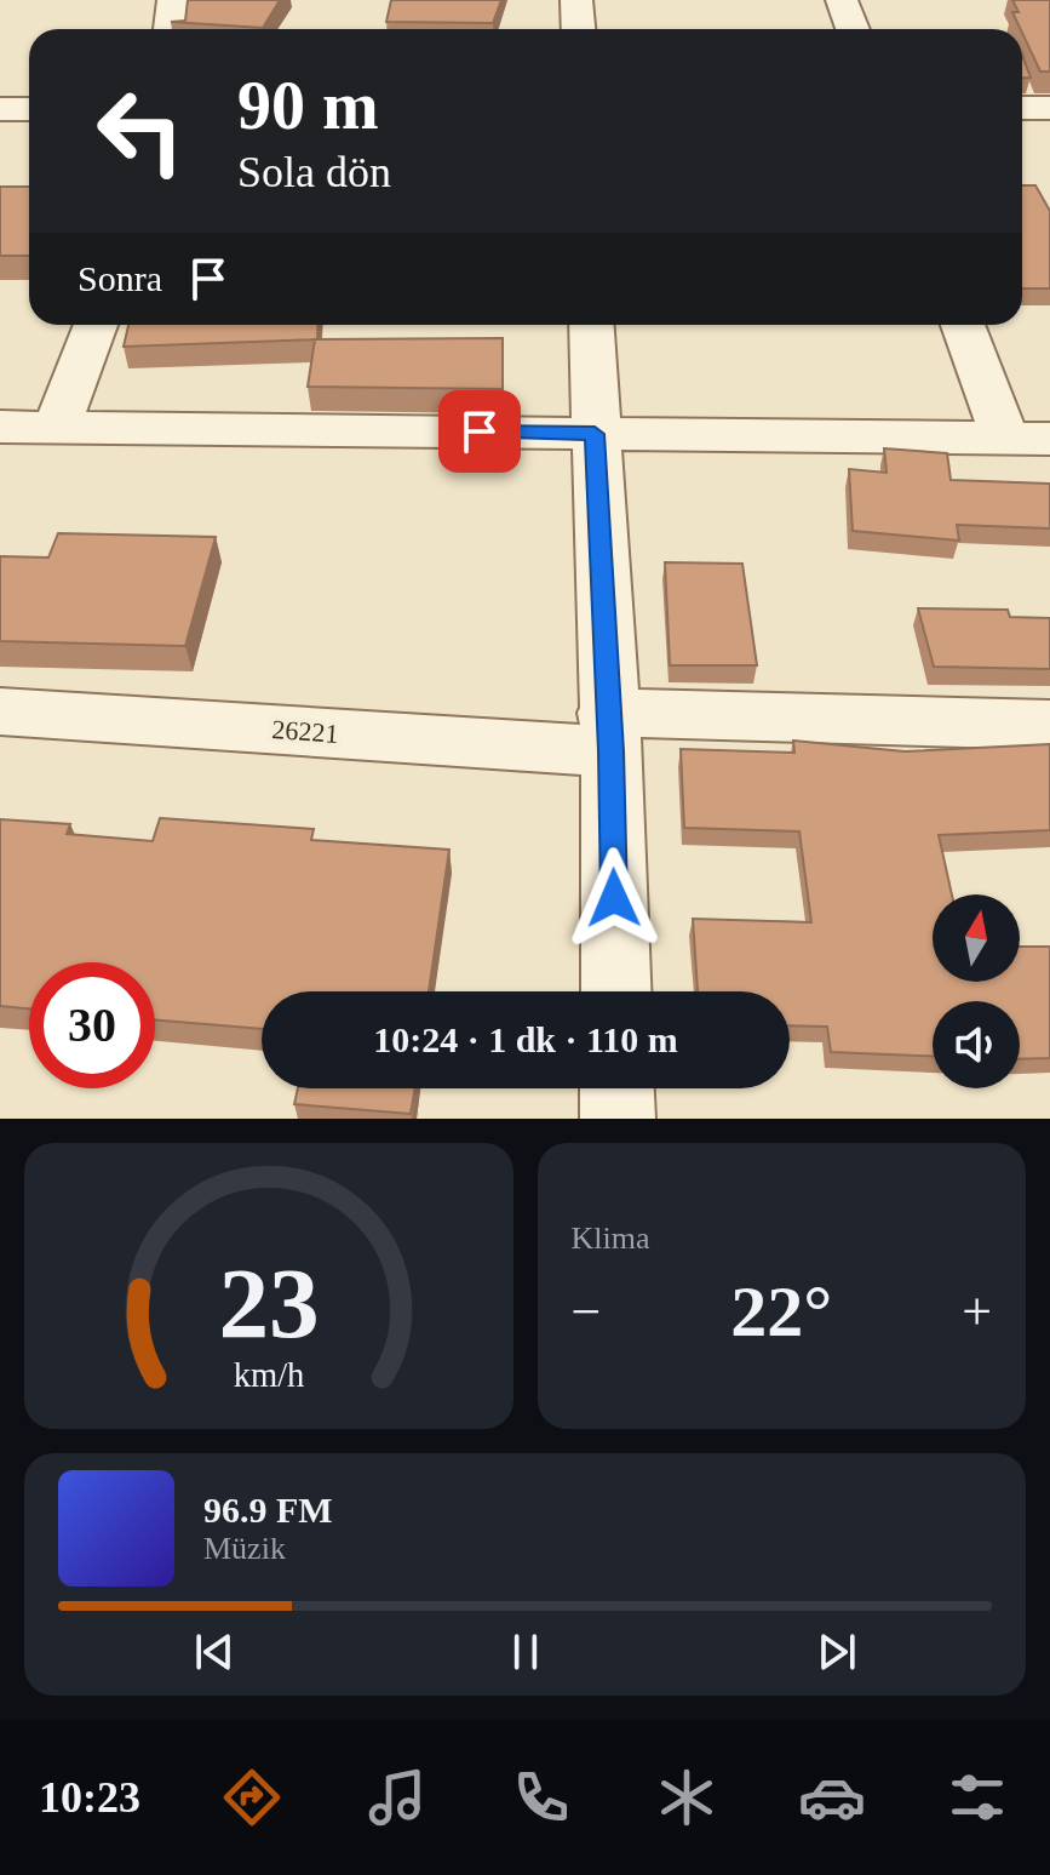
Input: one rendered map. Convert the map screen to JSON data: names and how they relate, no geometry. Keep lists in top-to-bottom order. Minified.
{"streets":{"street":["26221"]},"north":"top","page":{"turn":["90 m","Sola dön"],"then":"Sonra","limit":"30","trip":"10:24 · 1 dk · 110 m","tile":"Klima","heat":["−","22°","+"],"song":["96.9 FM","Müzik"],"tabs":"10:23","gauge":["23","km/h"]}}
